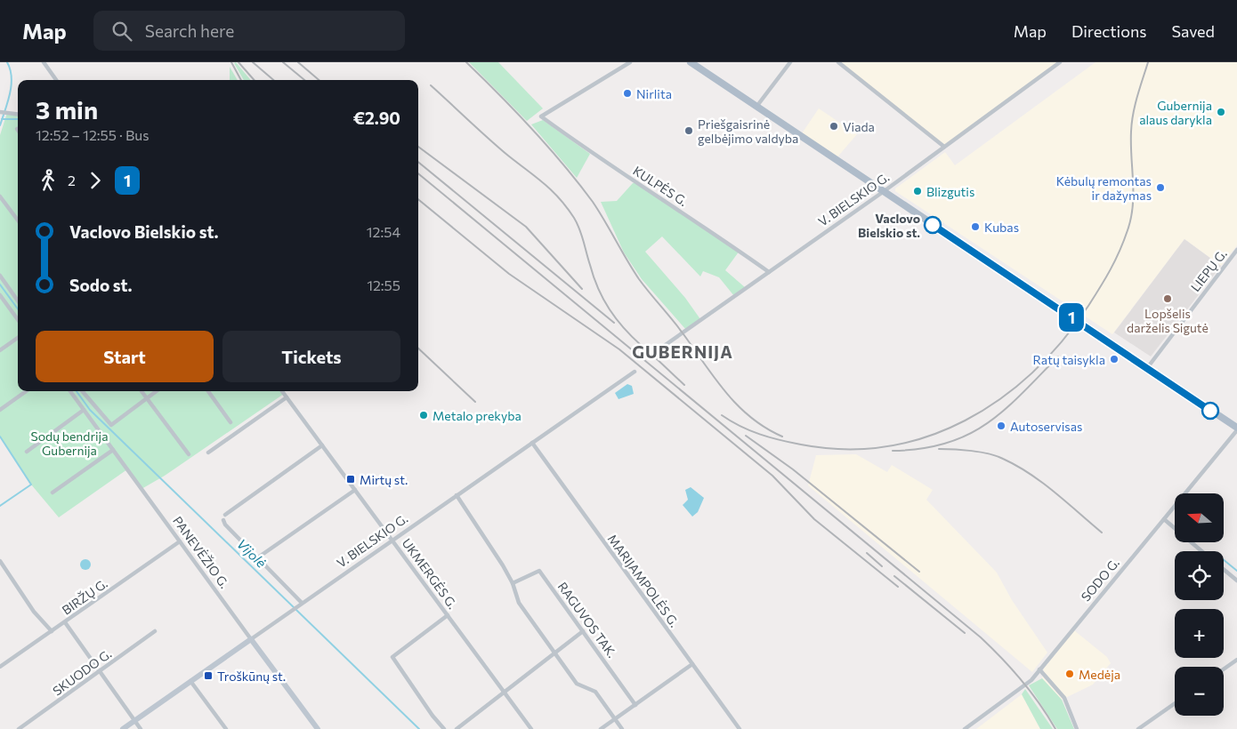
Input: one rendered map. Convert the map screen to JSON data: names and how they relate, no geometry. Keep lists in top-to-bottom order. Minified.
{"streets":{"street":["KULPĖS G.","V. BIELSKIO G.","LIEPŲ G.","PANEVĖŽIO G.","UKMERGĖS G.","SODO G.","MARIJAMPOLĖS G.","BIRŽŲ G.","RAGUVOS TAK.","SKUODO G."]},"crossings":[["KULPĖS G.","V. BIELSKIO G."],["V. BIELSKIO G.","PANEVĖŽIO G."],["V. BIELSKIO G.","UKMERGĖS G."],["V. BIELSKIO G.","MARIJAMPOLĖS G."],["PANEVĖŽIO G.","BIRŽŲ G."]],"districts":["GUBERNIJA"],"water":["Vijolė"],"parks":["Sodų bendrija Gubernija"],"places":{"other":["Nirlita","Gubernija alaus darykla","Viada","Priešgaisrinė gelbėjimo valdyba","Kėbulų remontas ir dažymas","Blizgutis","Vaclovo Bielskio st.","Kubas","Lopšelis darželis Sigutė","Ratų taisykla","Metalo prekyba","Autoservisas","Medėja"],"transit":["Mirtų st.","Troškūnų st."]},"lines":["bus line 1"],"north":"left","page":{"header":"Map","search":"Search here","nav":["Map","Directions","Saved"],"on_map":"1","heading":["3 min","12:52 – 12:55 · Bus","€2.90"],"legs":["2","1"],"list":[{"name":"Vaclovo Bielskio st.","value":"12:54"},{"name":"Sodo st.","value":"12:55"}],"buttons":["Start","Tickets"],"map_buttons":["+","−"]}}
